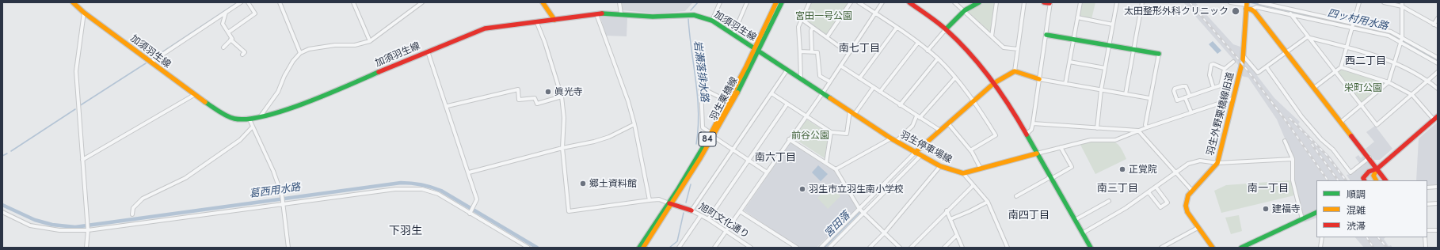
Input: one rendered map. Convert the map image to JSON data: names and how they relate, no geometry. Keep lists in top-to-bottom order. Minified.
{"streets":{"main road":["加須羽生線","羽生栗橋線","羽生外野栗橋線旧道","84","羽生停車場線","旭町文化通り"]},"crossings":[["加須羽生線","羽生栗橋線"],["加須羽生線","羽生停車場線"],["羽生栗橋線","羽生停車場線"],["羽生栗橋線","旭町文化通り"]],"districts":["南七丁目","西二丁目","南六丁目","南三丁目","南一丁目","南四丁目","下羽生"],"water":["四ッ村用水路","岩瀬落排水路","葛西用水路","宮田落"],"parks":["宮田一号公園","栄町公園","前谷公園"],"places":["太田整形外科クリニック","眞光寺","正覚院","郷土資料館","羽生市立羽生南小学校","建福寺"],"legend":["順調","混雑","渋滞"]}
